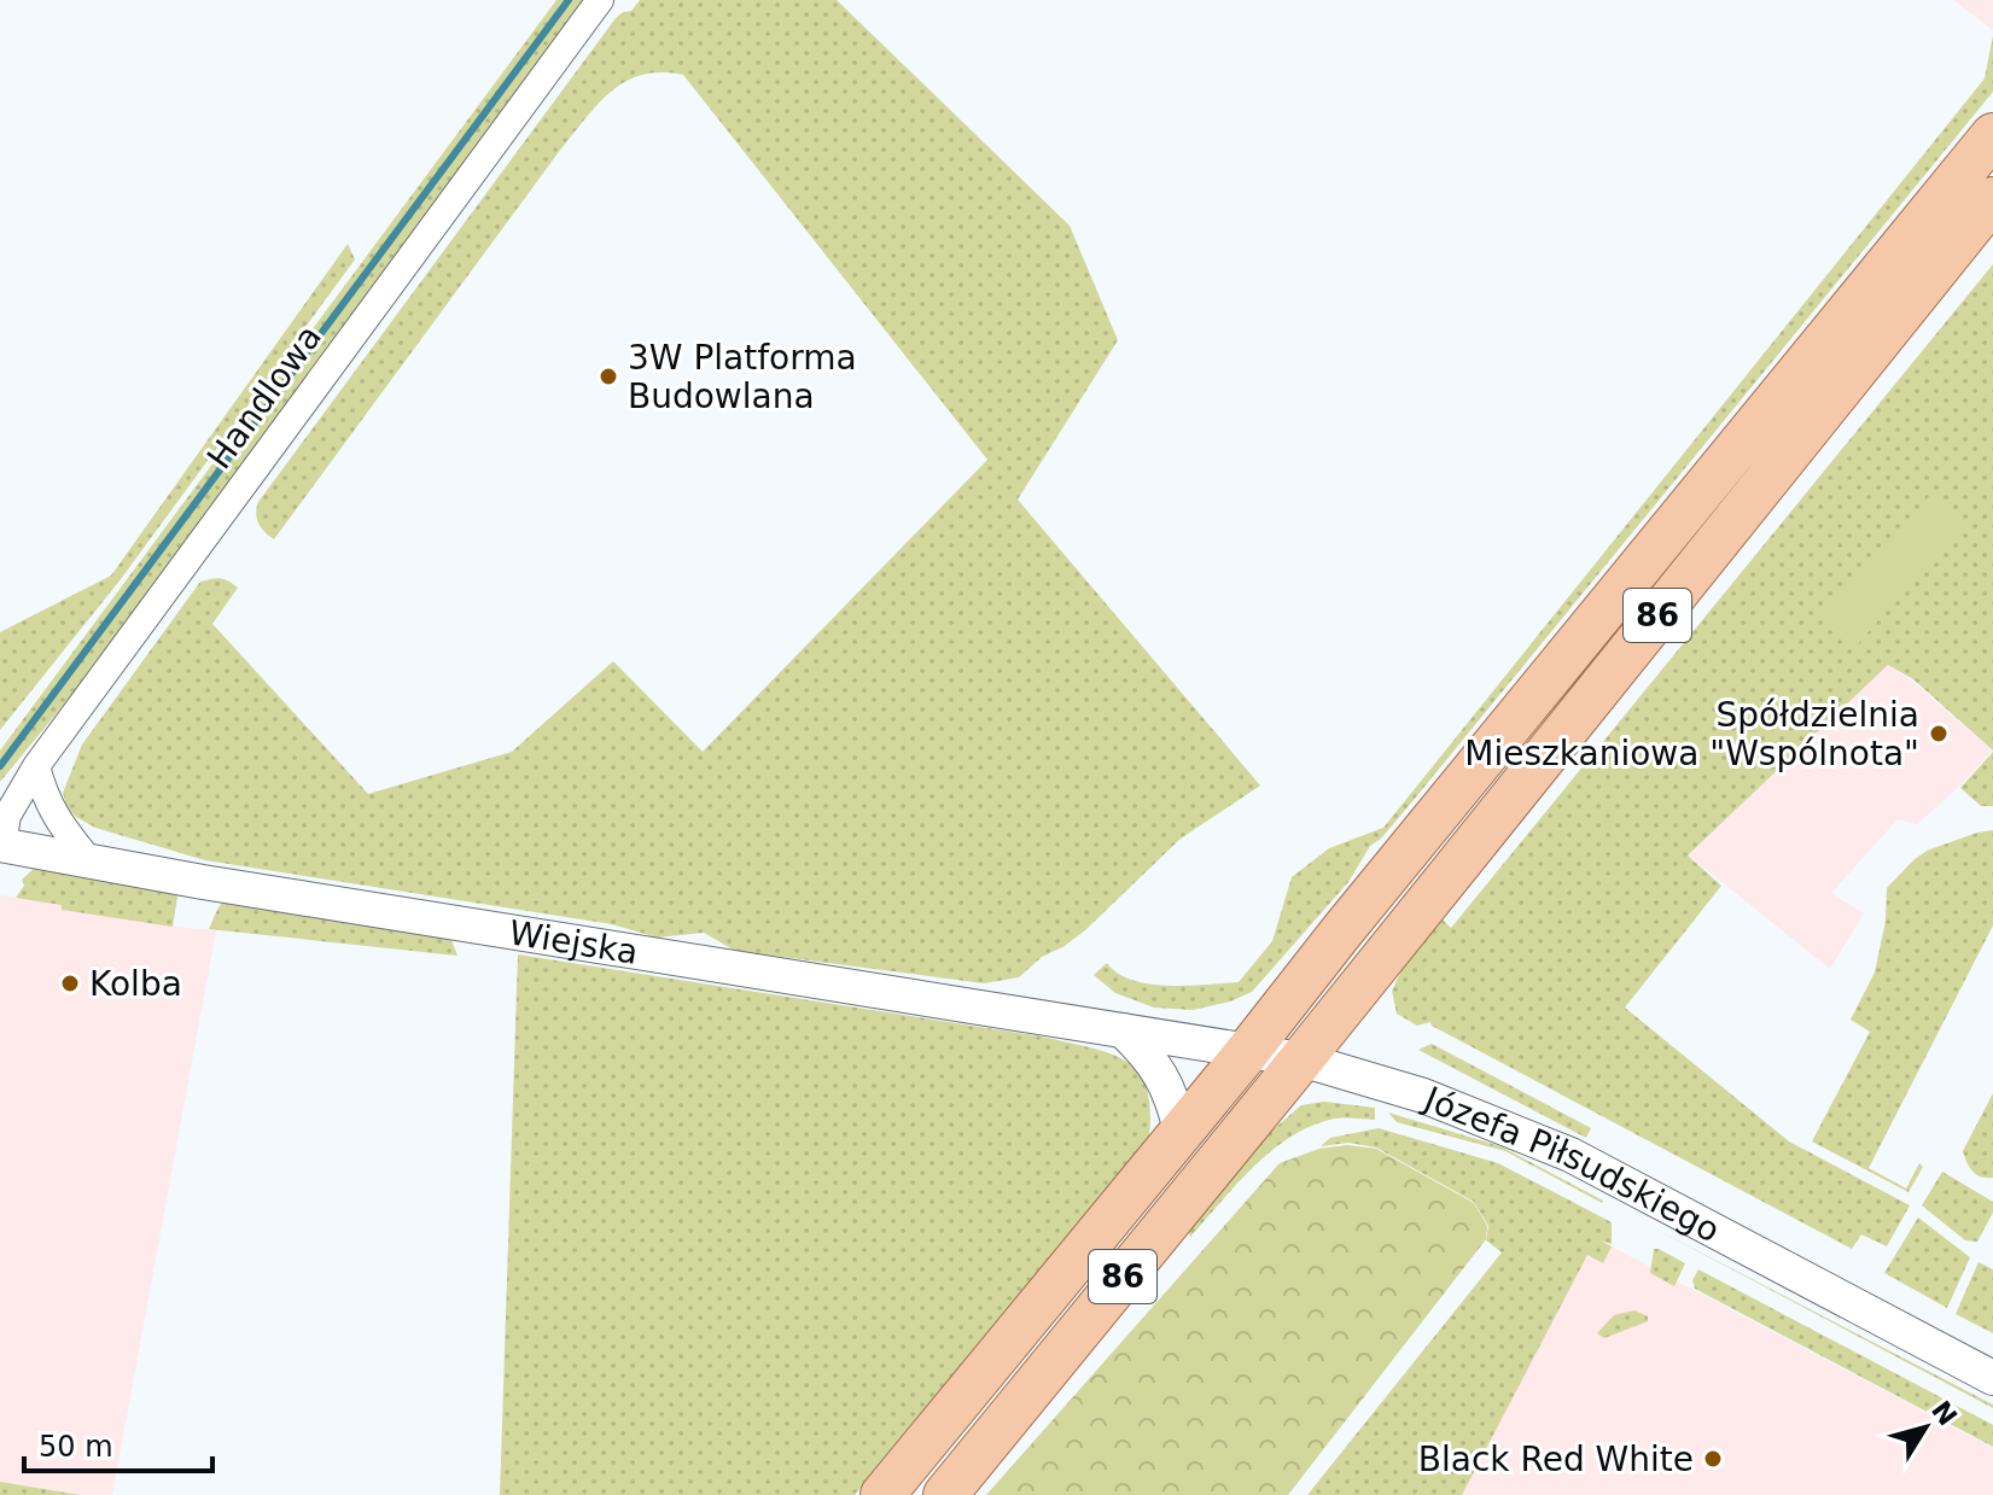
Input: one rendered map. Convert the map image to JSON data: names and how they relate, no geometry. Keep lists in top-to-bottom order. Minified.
{"streets":{"main road":["86"],"street":["Handlowa","Wiejska","Józefa Piłsudskiego"]},"crossings":[["Handlowa","Wiejska"],["86","Józefa Piłsudskiego"],["Wiejska","Józefa Piłsudskiego"]],"places":["3W Platforma Budowlana","Spółdzielnia Mieszkaniowa \"Wspólnota\"","Kolba","Black Red White"],"scale_bar":"50 m","north":"top right"}
